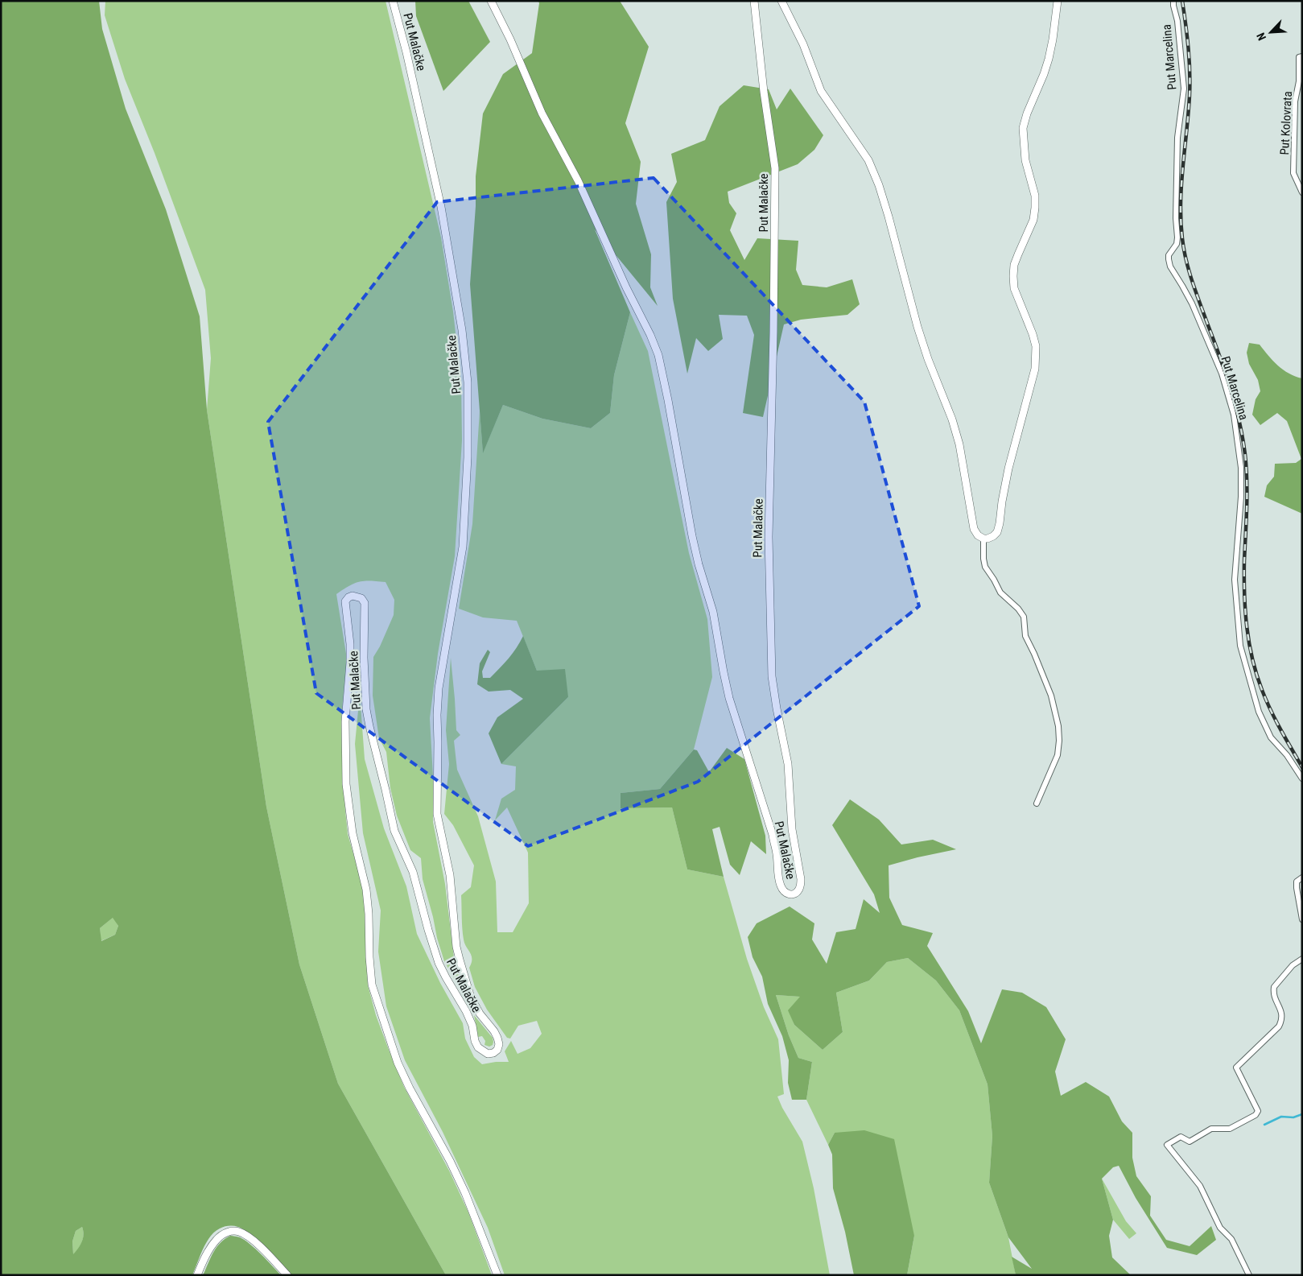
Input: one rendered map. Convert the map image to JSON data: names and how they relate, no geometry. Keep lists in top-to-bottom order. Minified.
{"streets":{"main road":["Put Malačke"],"street":["Put Marcelina","Put Kolovrata"]},"north":"bottom left"}
